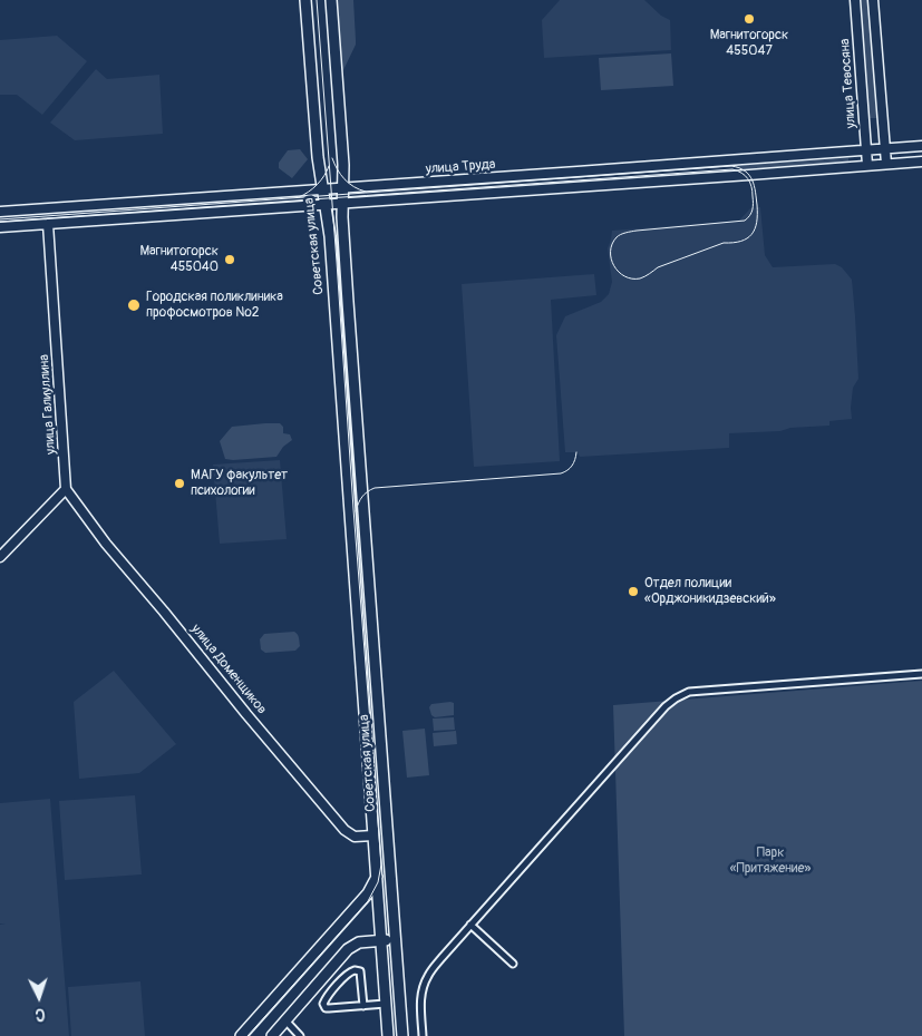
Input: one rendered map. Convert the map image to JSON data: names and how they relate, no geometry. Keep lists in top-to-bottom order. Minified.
{"streets":{"main road":["улица Тевосяна","улица Труда","Советская улица","улица Галиуллина","улица Доменщиков"]},"crossings":[["улица Тевосяна","улица Труда"],["улица Труда","Советская улица"],["улица Труда","улица Галиуллина"],["Советская улица","улица Доменщиков"],["улица Галиуллина","улица Доменщиков"]],"parks":["Парк «Притяжение»"],"places":["Магнитогорск 455047","Магнитогорск 455040","Городская поликлиника профосмотров №2","МАГУ факультет психологии","Отдел полиции «Орджоникидзевский»"],"north":"bottom"}
